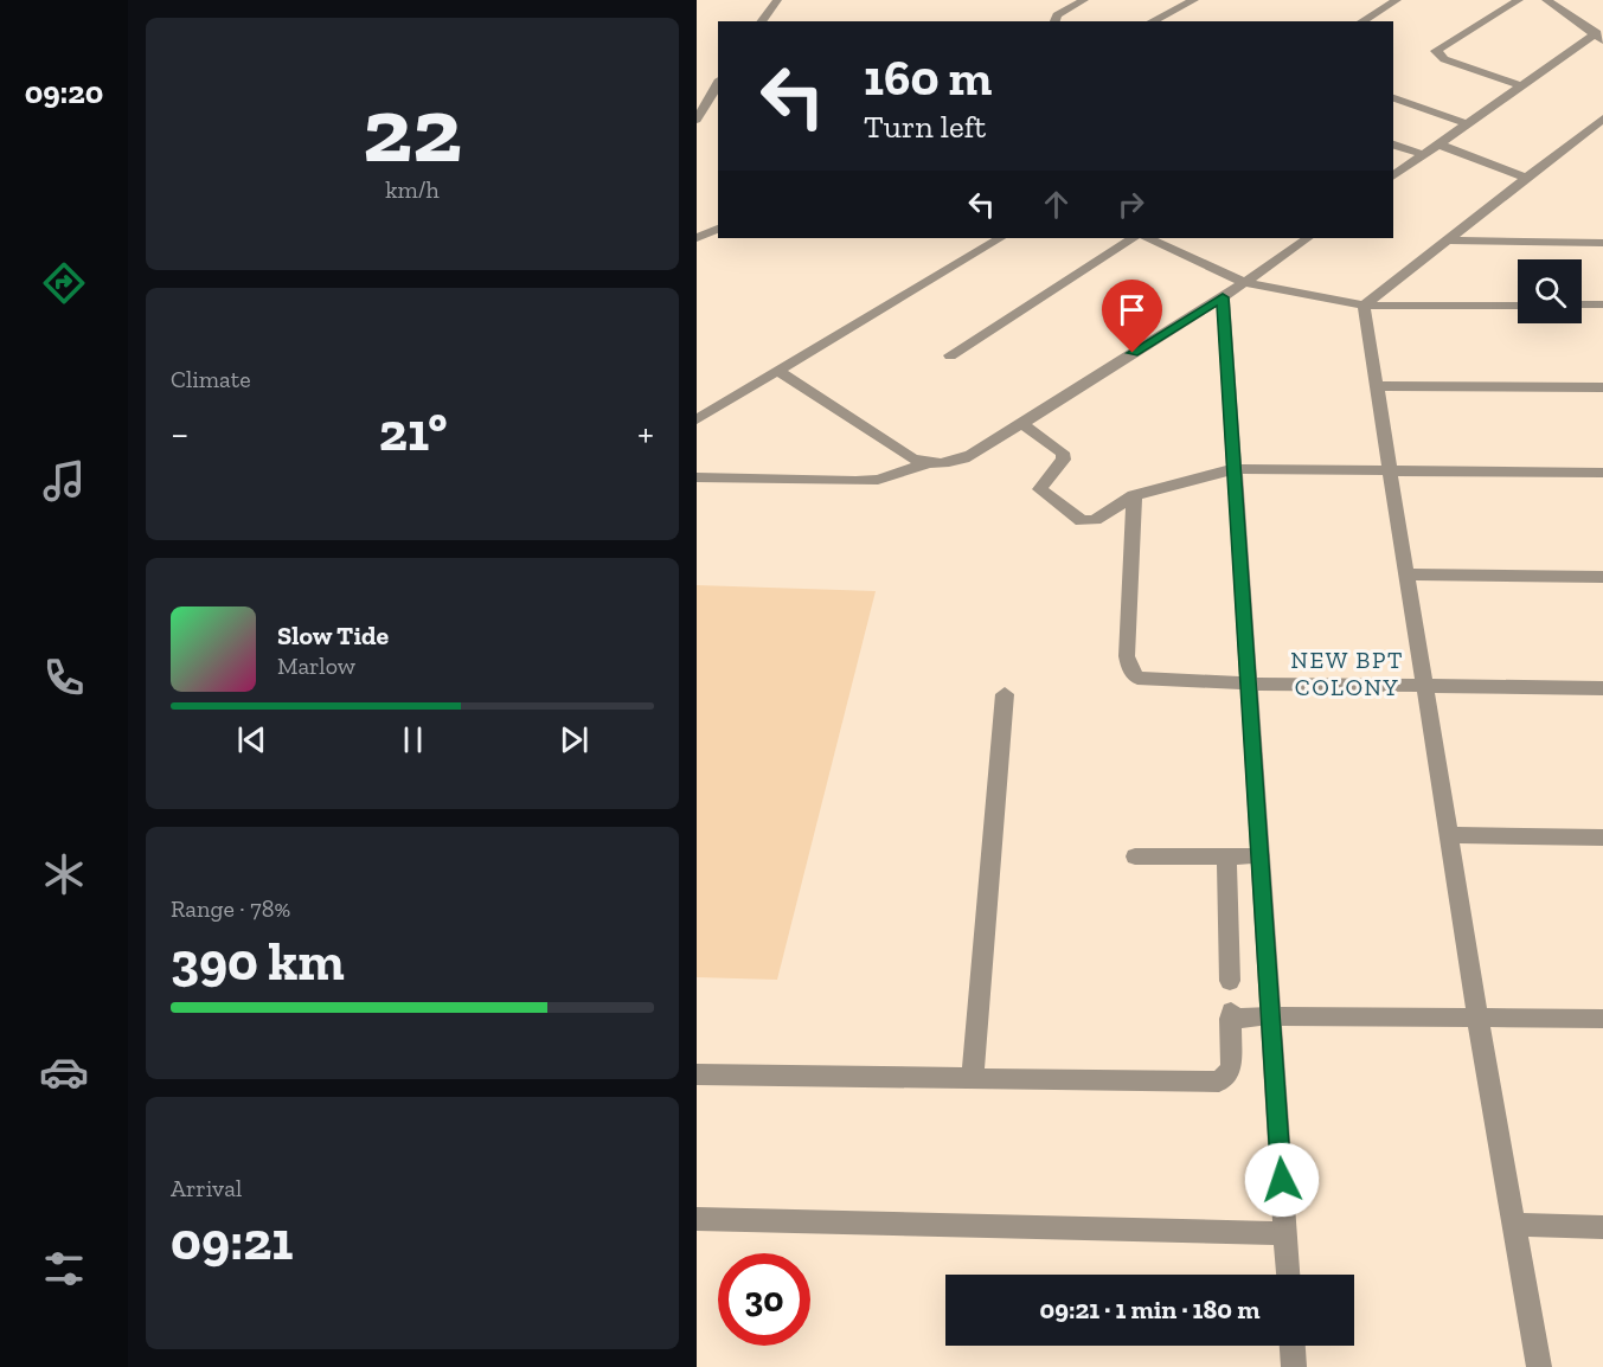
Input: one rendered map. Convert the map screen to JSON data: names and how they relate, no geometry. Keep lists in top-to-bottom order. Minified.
{"districts":["NEW BPT COLONY"],"page":{"tabs":"09:20","tile":[["22","km/h"],"Climate",["Range · 78%","390 km"],["Arrival","09:21"]],"turn":["160 m","Turn left"],"heat":["−","21°","+"],"song":["Slow Tide","Marlow"],"limit":"30","trip":"09:21 · 1 min · 180 m"}}
